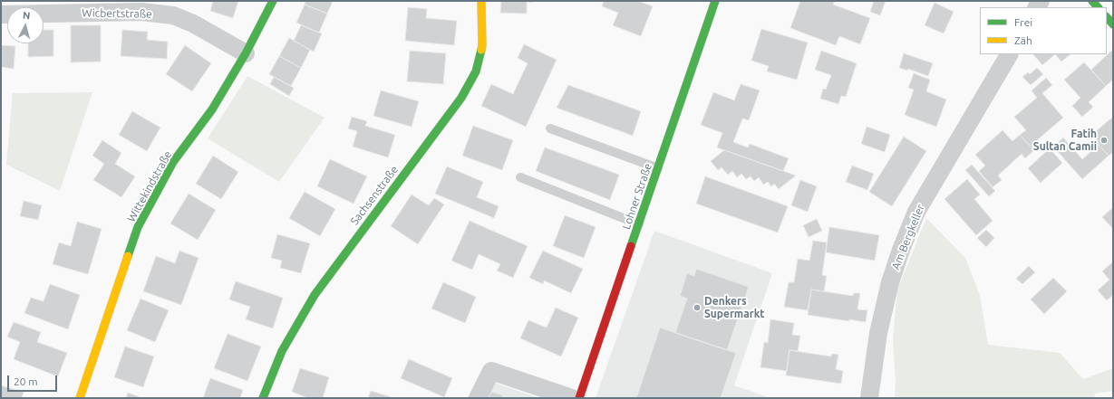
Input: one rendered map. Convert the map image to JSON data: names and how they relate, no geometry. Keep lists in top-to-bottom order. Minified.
{"streets":{"street":["Wicbertstraße","Wittekindstraße","Sachsenstraße","Lohner Straße","Am Bergkeller"]},"crossings":[["Wicbertstraße","Wittekindstraße"]],"places":["Fatih Sultan Camii","Denkers Supermarkt"],"legend":["Frei","Zäh"],"scale_bar":"20 m","north":"top"}
